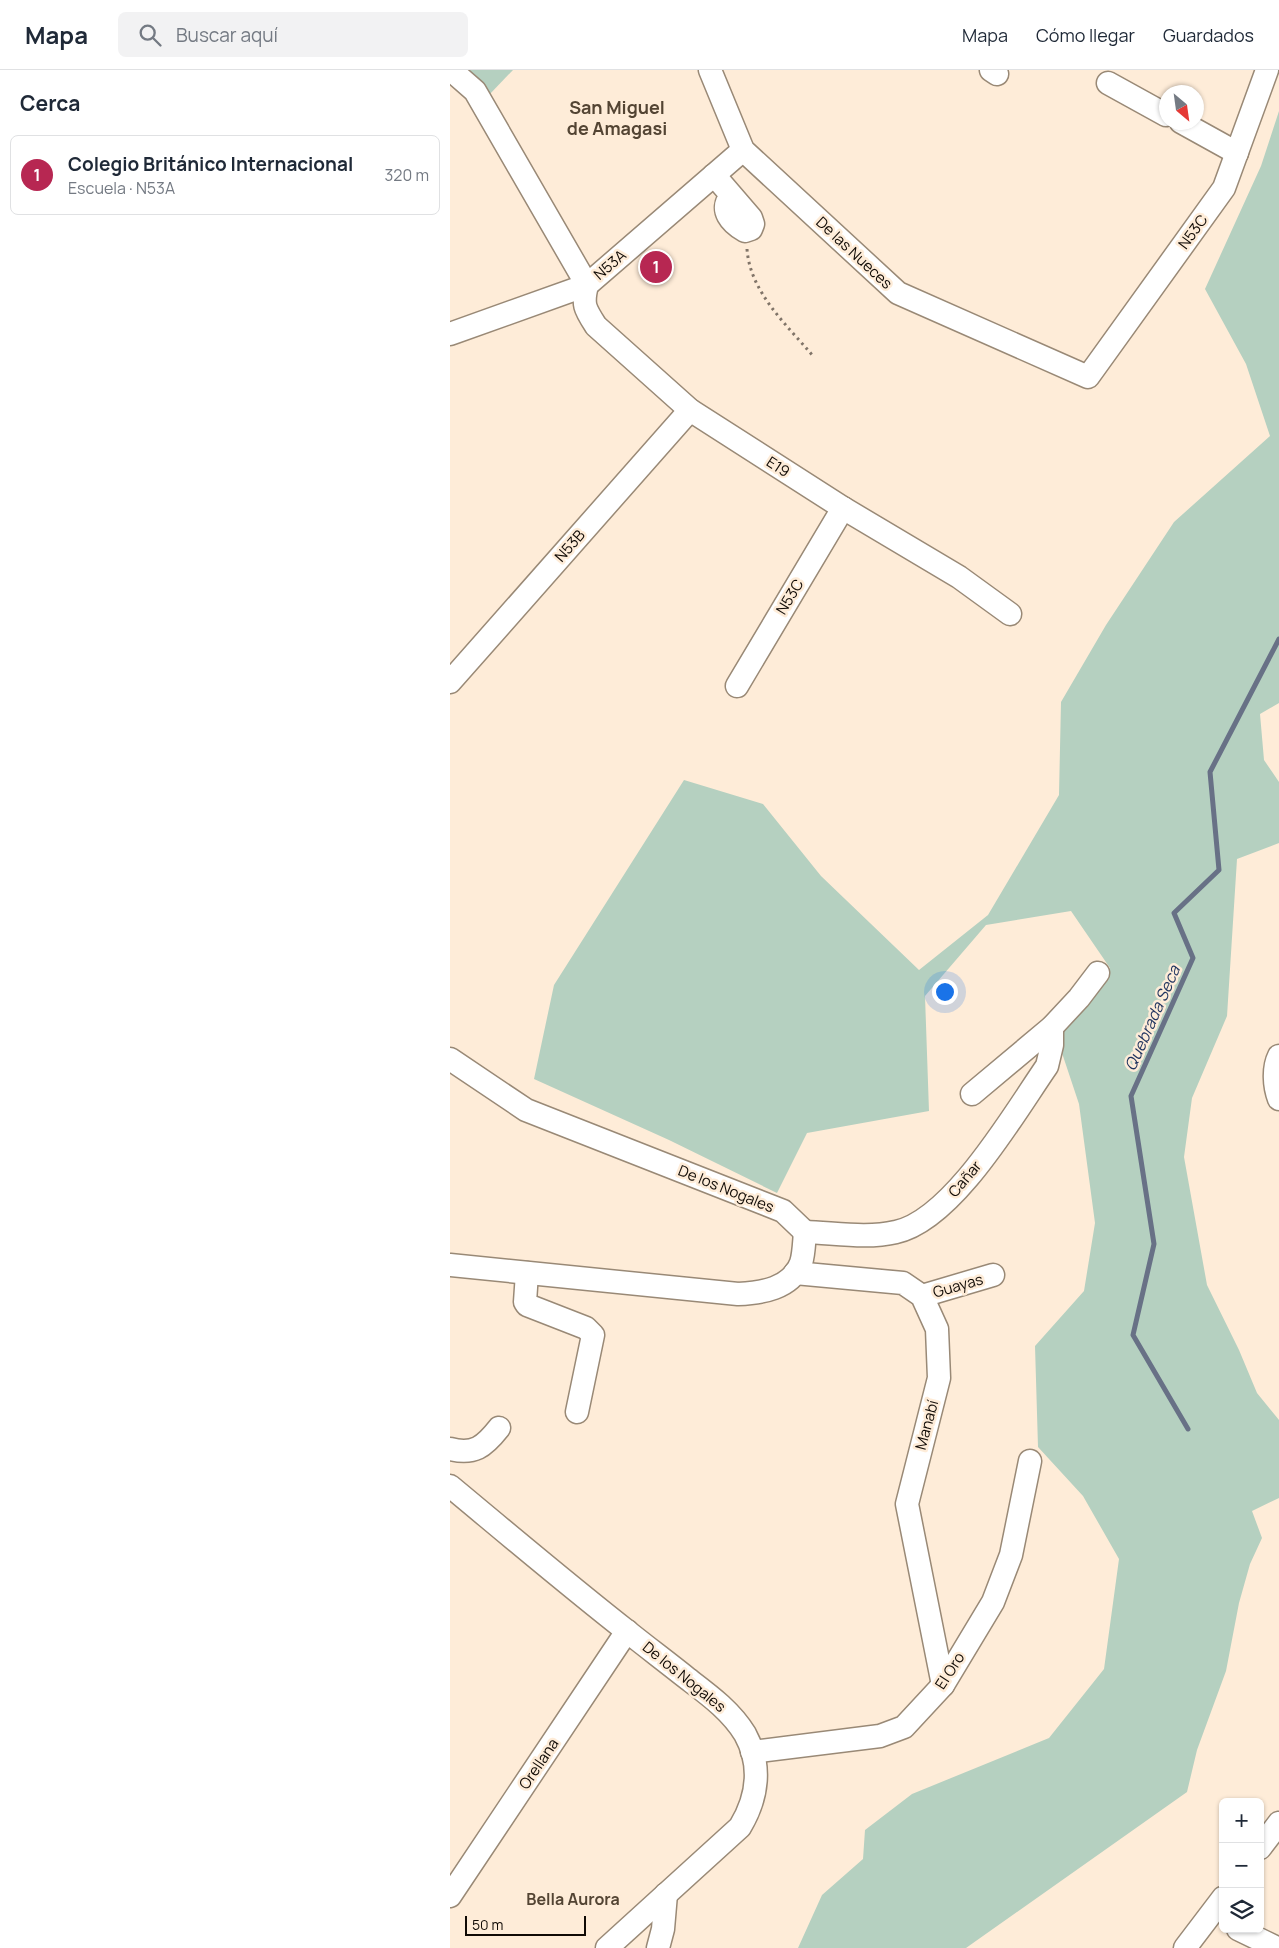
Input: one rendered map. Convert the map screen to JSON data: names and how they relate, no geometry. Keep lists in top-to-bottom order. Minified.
{"streets":{"street":["N53C","De las Nueces","N53A","E19","N53B","Cañar","De los Nogales","Guayas","Manabí","El Oro","Orellana"]},"crossings":[["N53C","De las Nueces"],["N53C","E19"],["De las Nueces","N53A"],["N53A","E19"],["E19","N53B"],["Cañar","De los Nogales"],["De los Nogales","El Oro"],["De los Nogales","Orellana"],["Guayas","Manabí"],["Manabí","El Oro"]],"districts":["San Miguel de Amagasi","Bella Aurora"],"water":["Quebrada Seca"],"scale_bar":"50 m","north":"bottom right","page":{"header":"Mapa","search":"Buscar aquí","nav":["Mapa","Cómo llegar","Guardados"],"heading":"Cerca","list":[{"mark":"1","name":"Colegio Británico Internacional","note":"Escuela · N53A","value":"320 m"}],"pins":"1","map_buttons":["+","−"],"scale":"50 m"}}
